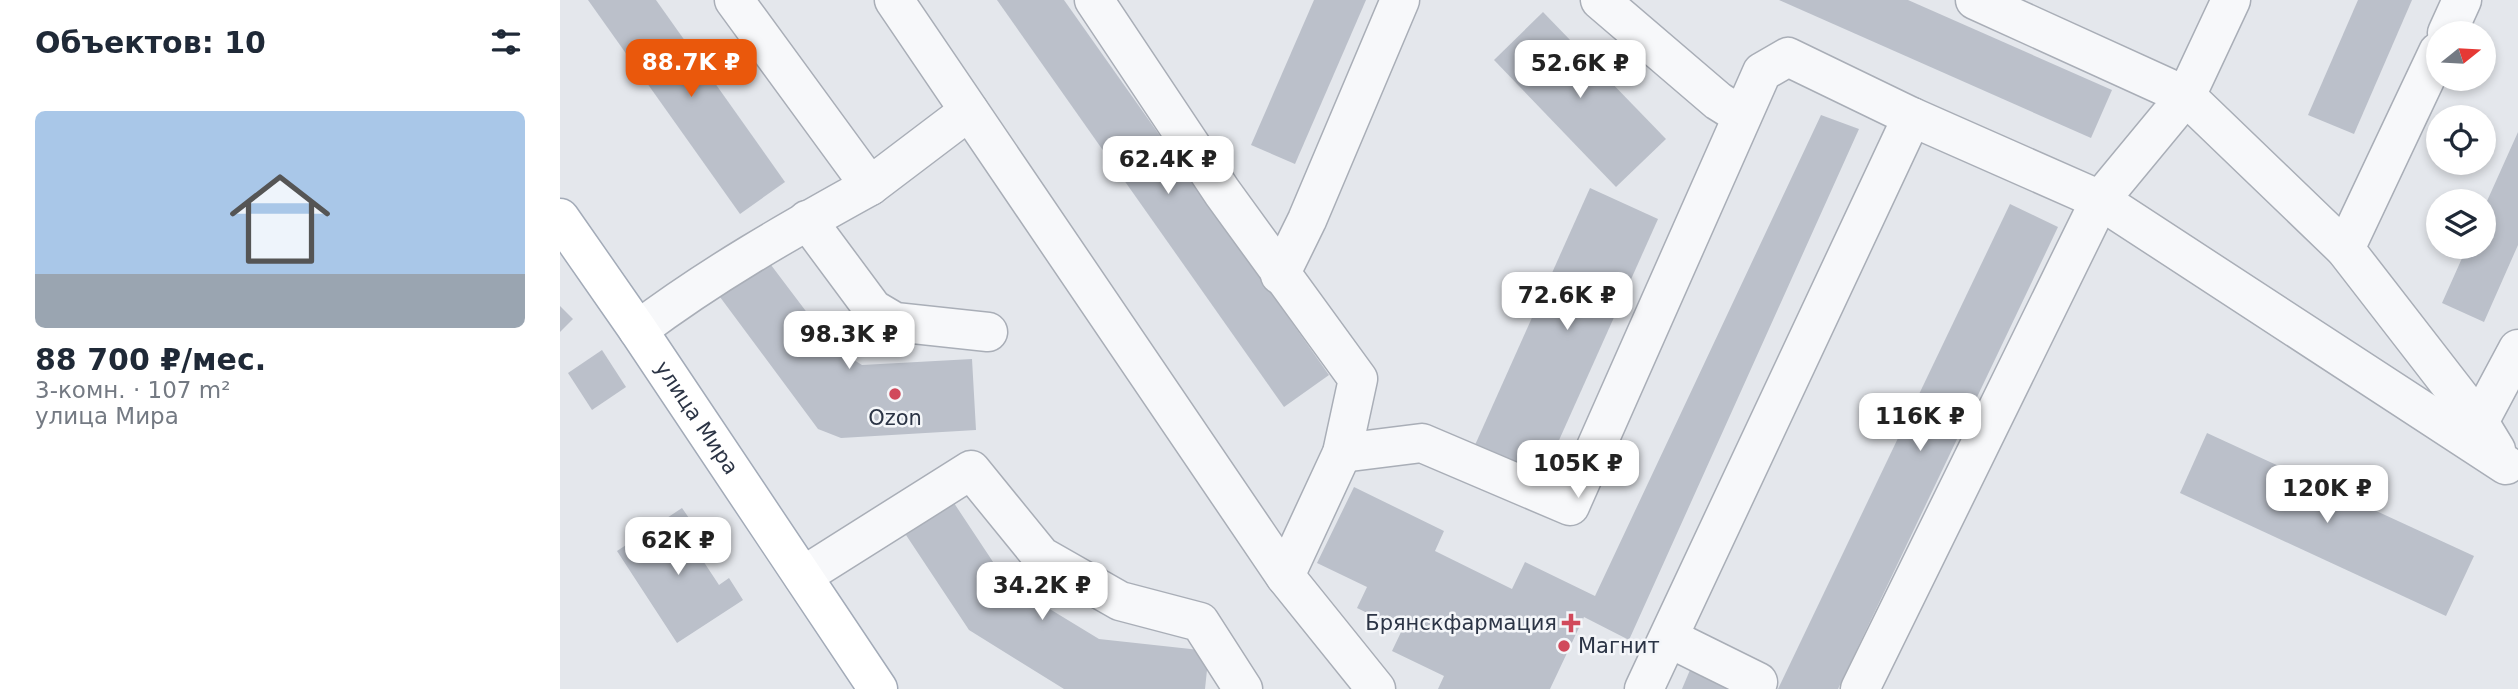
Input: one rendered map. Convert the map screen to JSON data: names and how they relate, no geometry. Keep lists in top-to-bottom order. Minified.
{"streets":{"main road":["улица Мира"]},"places":{"other":["Ozon","Магнит"],"health":["Брянскфармация"]},"north":"right","page":{"heading":"Объектов: 10","price":["88.7K ₽","52.6K ₽","62.4K ₽","72.6K ₽","98.3K ₽","116K ₽","105K ₽","120K ₽","62K ₽","34.2K ₽"],"list":[{"name":"88 700 ₽/мес.","note":"3-комн. · 107 m² · улица Мира"}]}}
